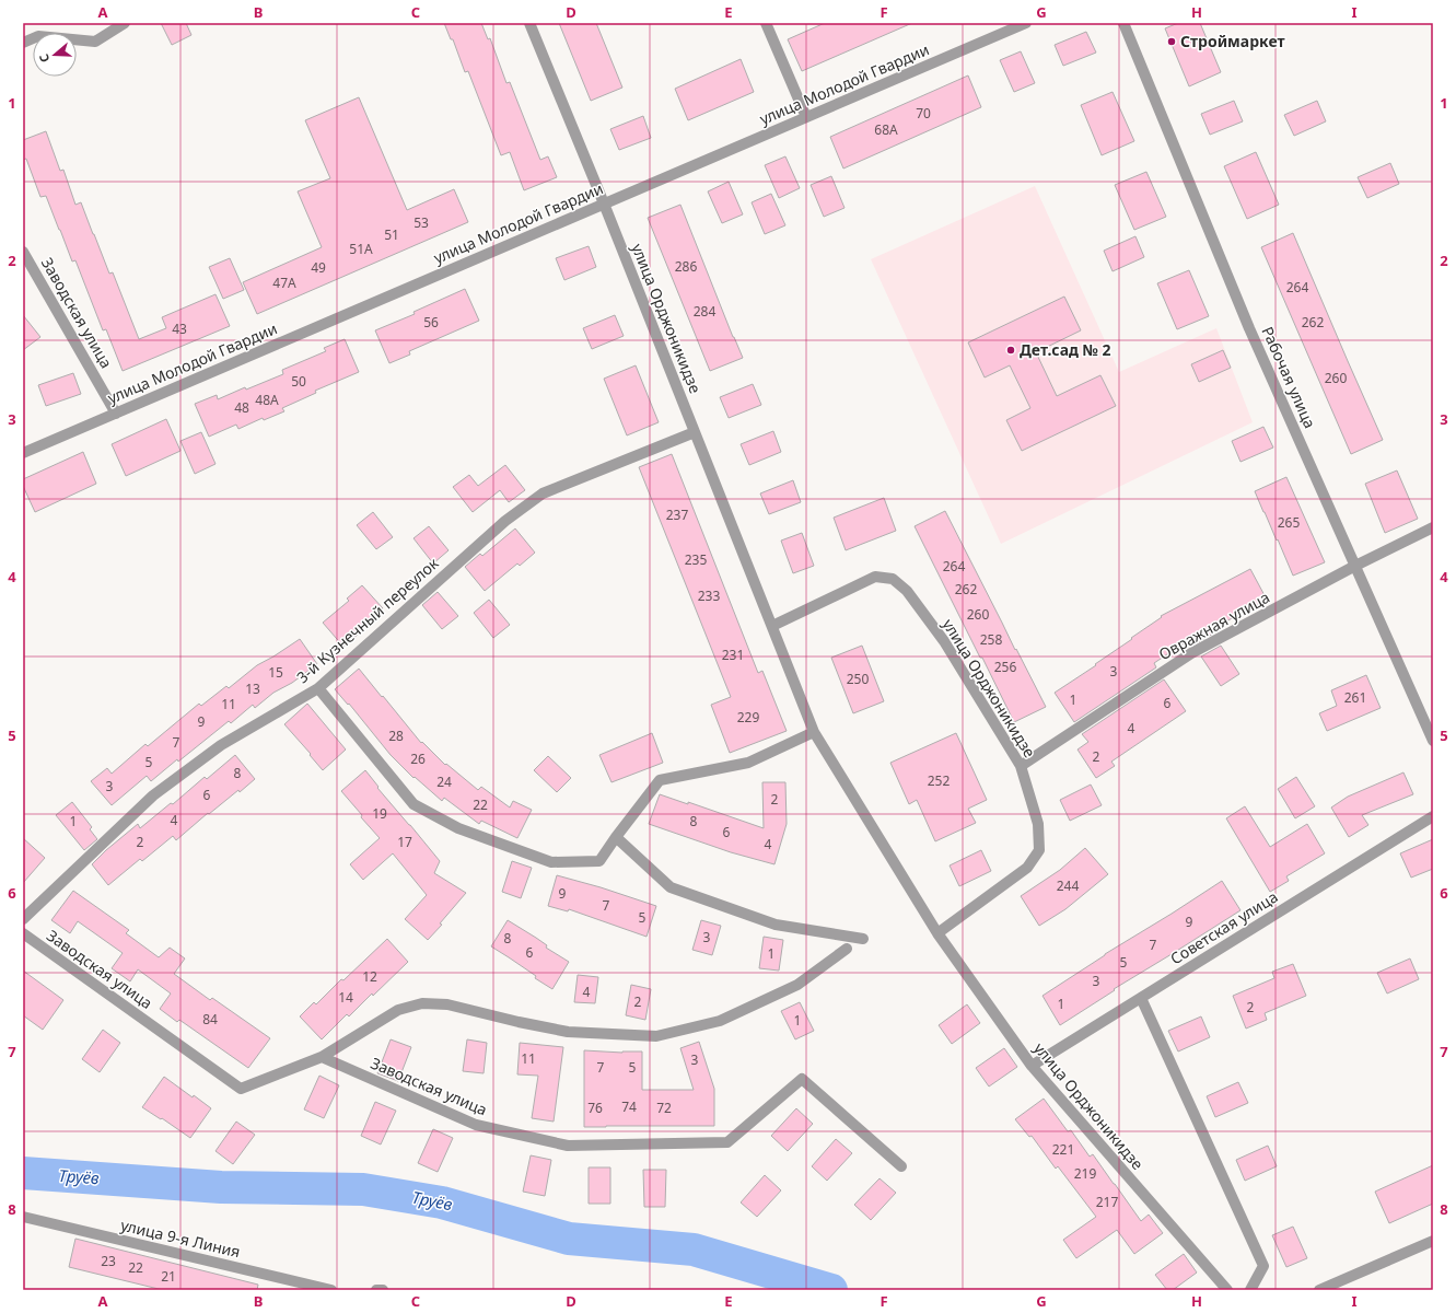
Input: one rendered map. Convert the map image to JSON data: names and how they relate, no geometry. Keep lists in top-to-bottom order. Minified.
{"streets":{"street":["улица Молодой Гвардии","Заводская улица","улица Орджоникидзе","Рабочая улица","3-й Кузнечный переулок","Овражная улица","Советская улица","улица 9-я Линия"]},"crossings":[["улица Молодой Гвардии","Заводская улица"],["улица Молодой Гвардии","улица Орджоникидзе"],["улица Орджоникидзе","3-й Кузнечный переулок"],["улица Орджоникидзе","Овражная улица"],["улица Орджоникидзе","Советская улица"],["Рабочая улица","Овражная улица"]],"water":["Труёв"],"places":["Строймаркет","Дет.сад № 2"],"house_numbers":["70","68А","53","51","51А","286","49","47А","264","284","56","262","43","260","50","48А","48","237","265","235","264","262","233","260","258","231","256","3","15","250","13","261","1","6","11","229","9","4","28","7","2","26","5","8","252","24","3","6","2","22","19","4","1","8","6","2","17","4","244","9","7","5","9","3","8","7","6","1","5","12","3","4","14","2","1","2","84","1","11","3","7","5","74","76","72","221","219","217","23","22","21"],"north":"left","grid":{"columns":["A","B","C","D","E","F","G","H","I"],"rows":["1","2","3","4","5","6","7","8"]}}
